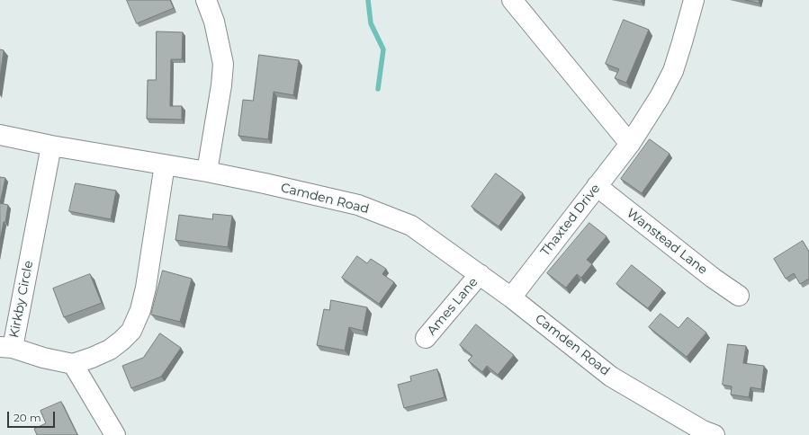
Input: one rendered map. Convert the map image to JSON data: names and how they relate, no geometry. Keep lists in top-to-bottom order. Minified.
{"streets":{"street":["Camden Road","Thaxted Drive","Wanstead Lane","Kirkby Circle","Ames Lane"]},"crossings":[["Camden Road","Thaxted Drive"],["Camden Road","Kirkby Circle"],["Camden Road","Ames Lane"],["Thaxted Drive","Wanstead Lane"]],"scale_bar":"20 m"}
